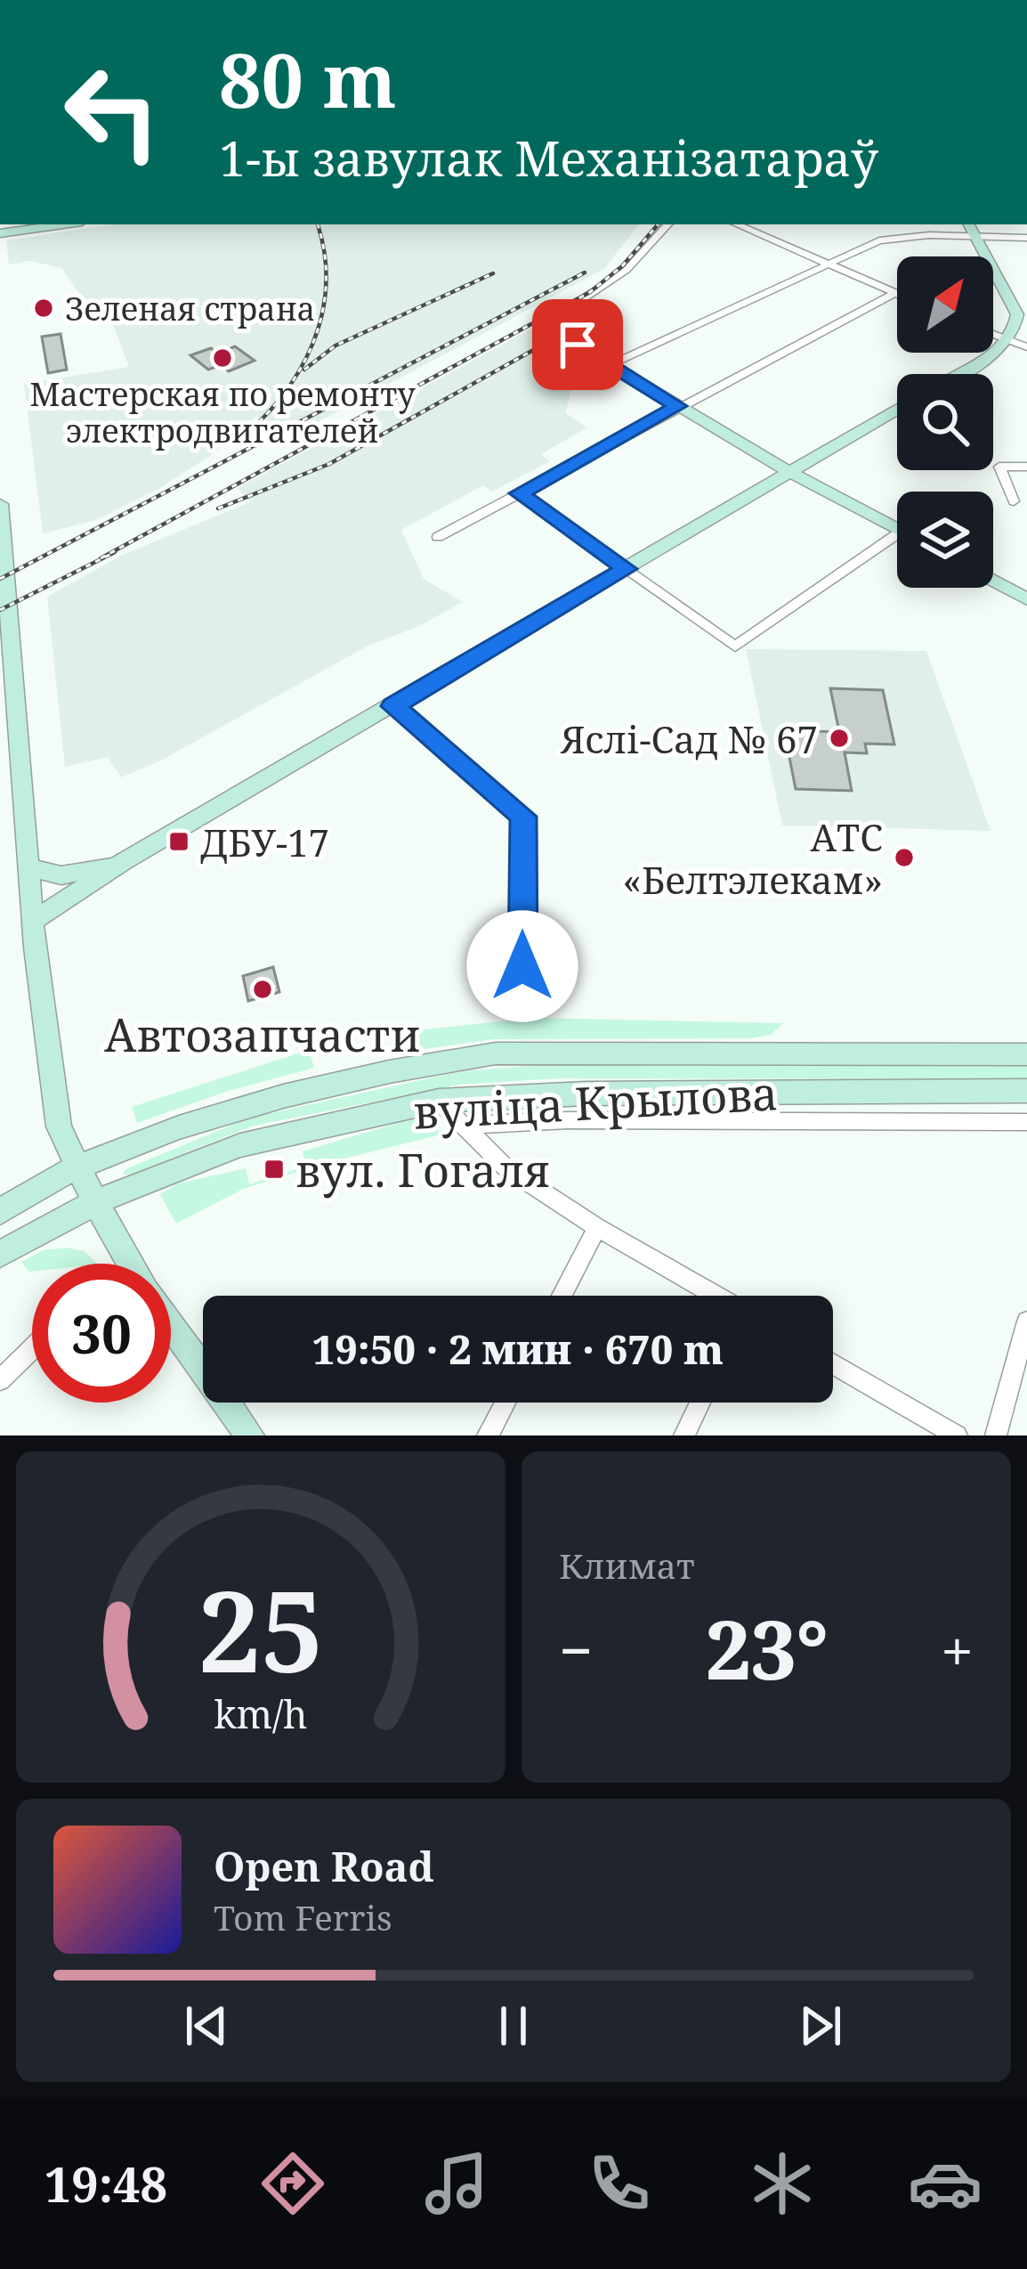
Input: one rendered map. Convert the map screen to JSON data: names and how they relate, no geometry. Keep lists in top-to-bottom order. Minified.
{"streets":{"main road":["вуліца Крылова"]},"places":{"other":["Зеленая страна","Мастерская по ремонту электродвигателей","Яслі-Сад № 67","АТС «Белтэлекам»","Автозапчасти"],"transit":["ДБУ-17","вул. Гогаля"]},"north":"top right","page":{"turn":["80 m","1-ы завулак Механізатараў"],"limit":"30","trip":"19:50 · 2 мин · 670 m","tile":"Климат","heat":["−","23°","+"],"song":["Open Road","Tom Ferris"],"tabs":"19:48","gauge":["25","km/h"]}}
